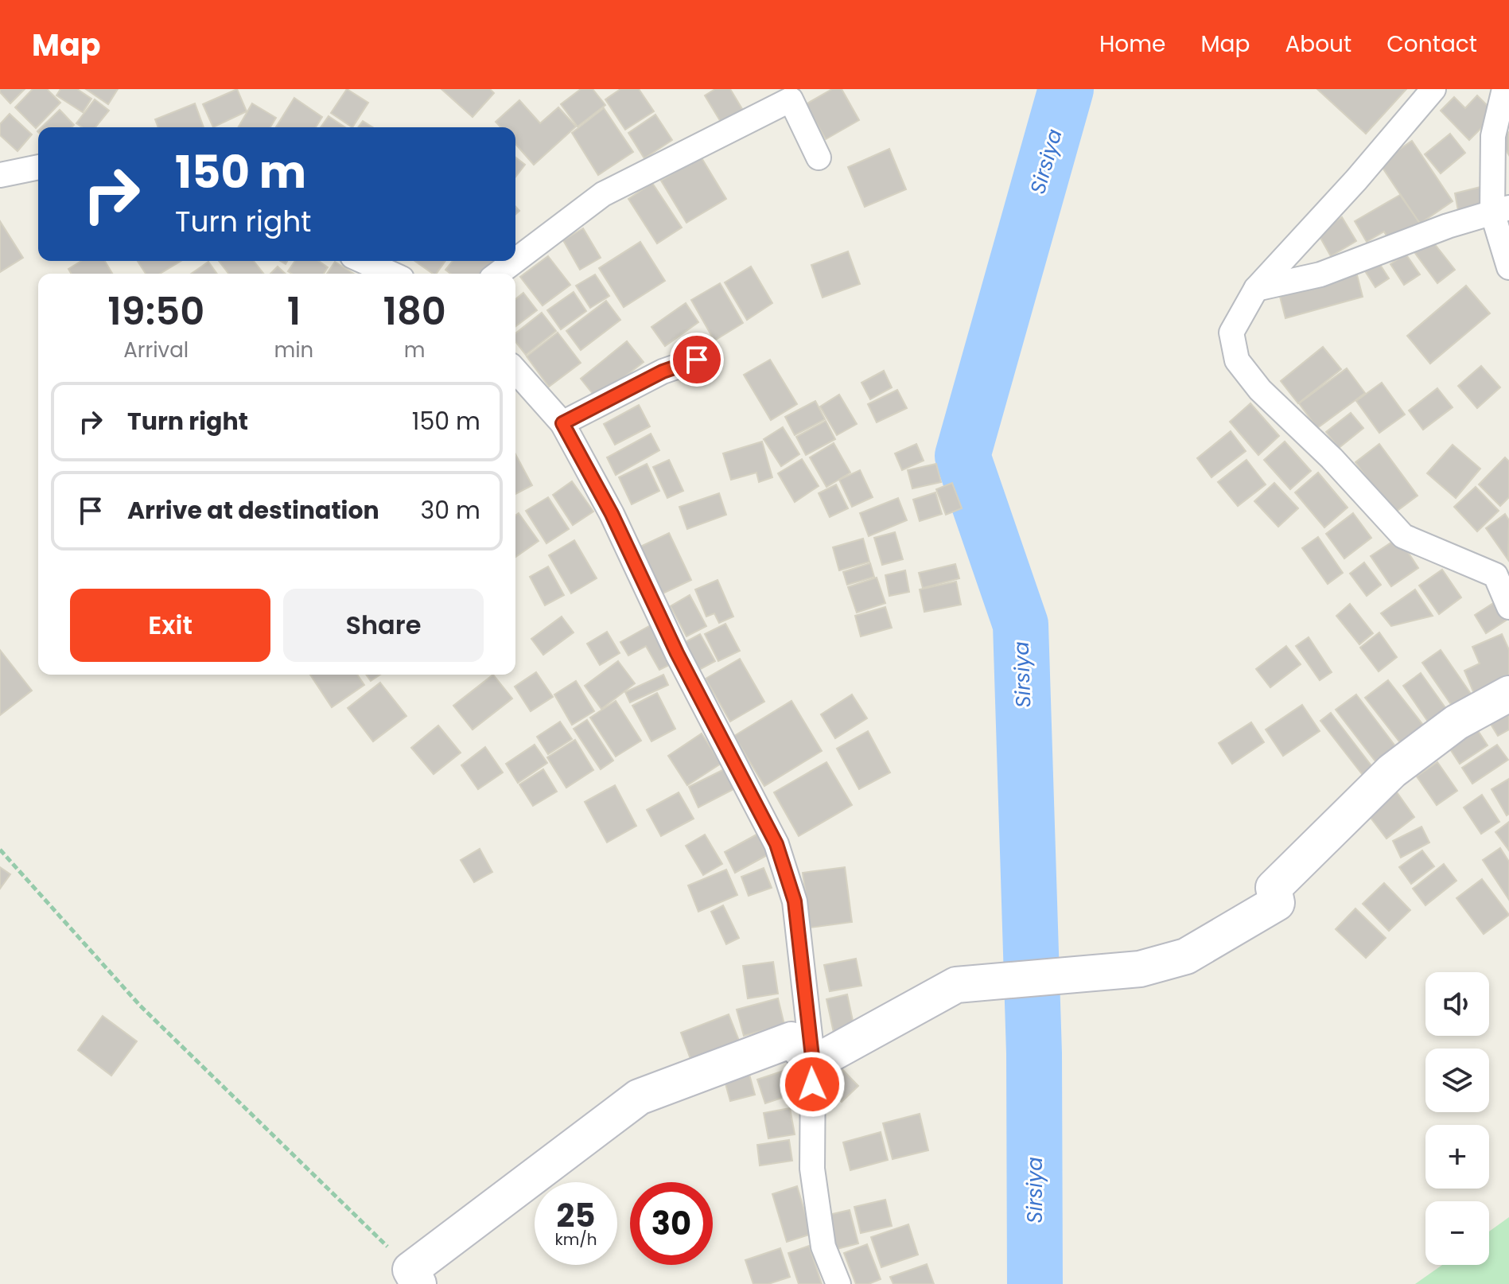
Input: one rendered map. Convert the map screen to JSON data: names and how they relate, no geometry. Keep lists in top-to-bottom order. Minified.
{"water":["Sirsiya"],"page":{"header":"Map","nav":["Home","Map","About","Contact"],"turn":["150 m","Turn right"],"eta":["19:50","Arrival","1","min","180","m"],"list":[{"name":"Turn right","value":"150 m"},{"name":"Arrive at destination","value":"30 m"}],"buttons":["Exit","Share"],"map_buttons":["+","−"],"speed":"25 km/h","limit":"30"}}
